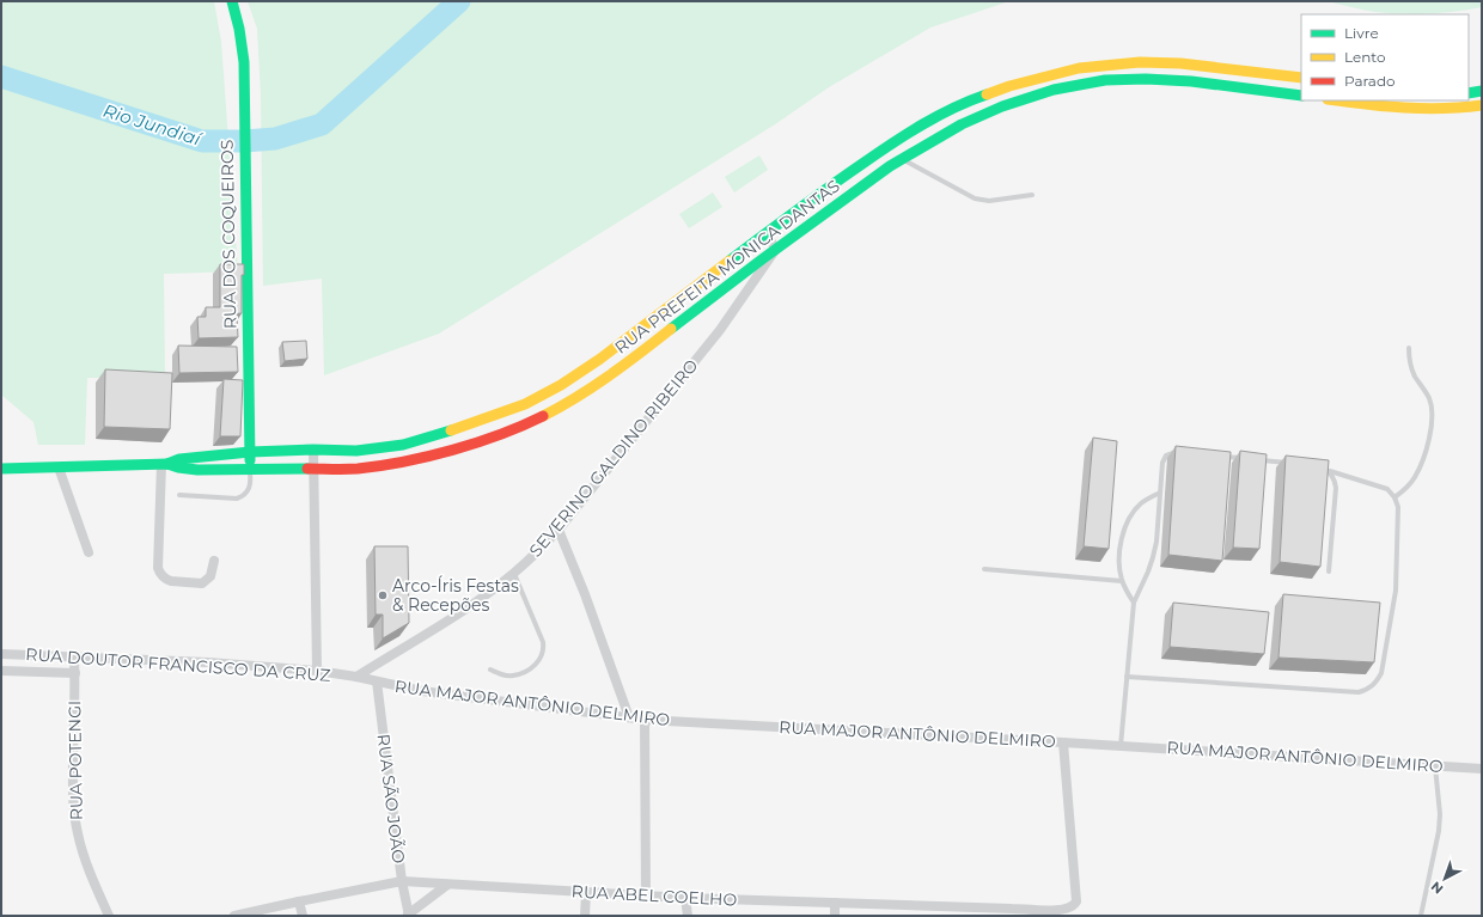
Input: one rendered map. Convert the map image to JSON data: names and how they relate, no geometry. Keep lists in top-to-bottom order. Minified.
{"streets":{"main road":["RUA DOS COQUEIROS","RUA PREFEITA MONICA DANTAS"],"street":["SEVERINO GALDINO RIBEIRO","RUA DOUTOR FRANCISCO DA CRUZ","RUA MAJOR ANTÔNIO DELMIRO","RUA POTENGI","RUA SÃO JOÃO","RUA ABEL COELHO"]},"crossings":[["RUA DOS COQUEIROS","RUA PREFEITA MONICA DANTAS"],["RUA PREFEITA MONICA DANTAS","SEVERINO GALDINO RIBEIRO"],["SEVERINO GALDINO RIBEIRO","RUA DOUTOR FRANCISCO DA CRUZ"],["SEVERINO GALDINO RIBEIRO","RUA MAJOR ANTÔNIO DELMIRO"],["RUA DOUTOR FRANCISCO DA CRUZ","RUA MAJOR ANTÔNIO DELMIRO"],["RUA DOUTOR FRANCISCO DA CRUZ","RUA POTENGI"],["RUA MAJOR ANTÔNIO DELMIRO","RUA SÃO JOÃO"],["RUA MAJOR ANTÔNIO DELMIRO","RUA ABEL COELHO"],["RUA SÃO JOÃO","RUA ABEL COELHO"]],"water":["Rio Jundiaí"],"places":["Arco-Íris Festas & Recepões"],"legend":["Livre","Lento","Parado"],"north":"bottom left"}
